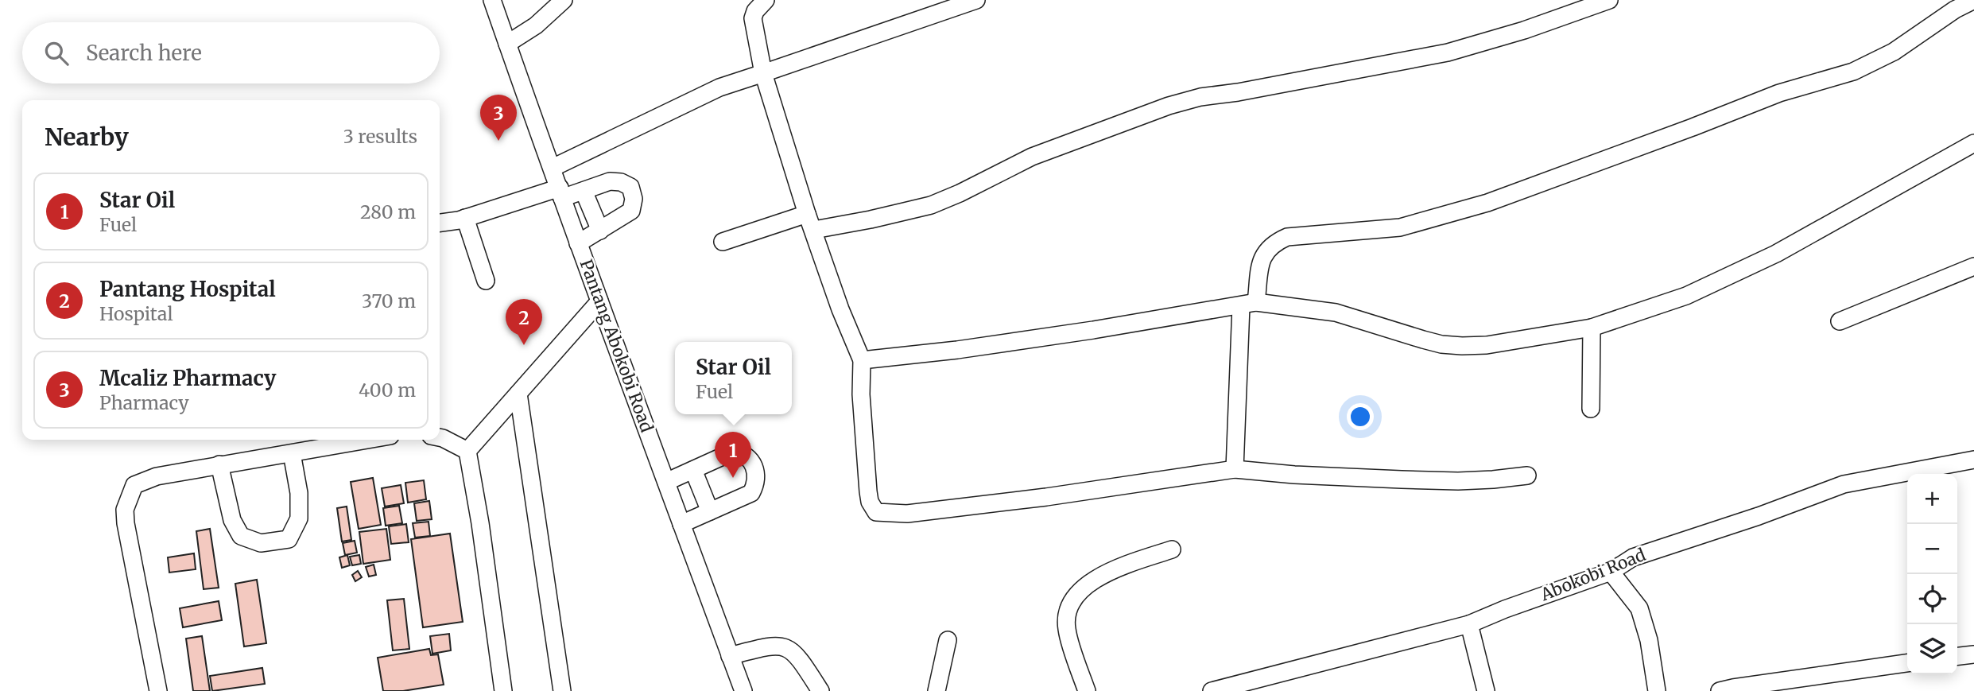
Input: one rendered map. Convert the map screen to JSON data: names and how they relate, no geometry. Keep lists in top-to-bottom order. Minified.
{"streets":{"street":["Pantang Abokobi Road","Abokobi Road"]},"page":{"search":"Search here","pins":["3","2","1"],"heading":["Nearby","3 results"],"list":[{"mark":"1","name":"Star Oil","note":"Fuel","value":"280 m"},{"mark":"2","name":"Pantang Hospital","note":"Hospital","value":"370 m"},{"mark":"3","name":"Mcaliz Pharmacy","note":"Pharmacy","value":"400 m"}],"popup":["Star Oil","Fuel"],"map_buttons":["+","−"]}}
